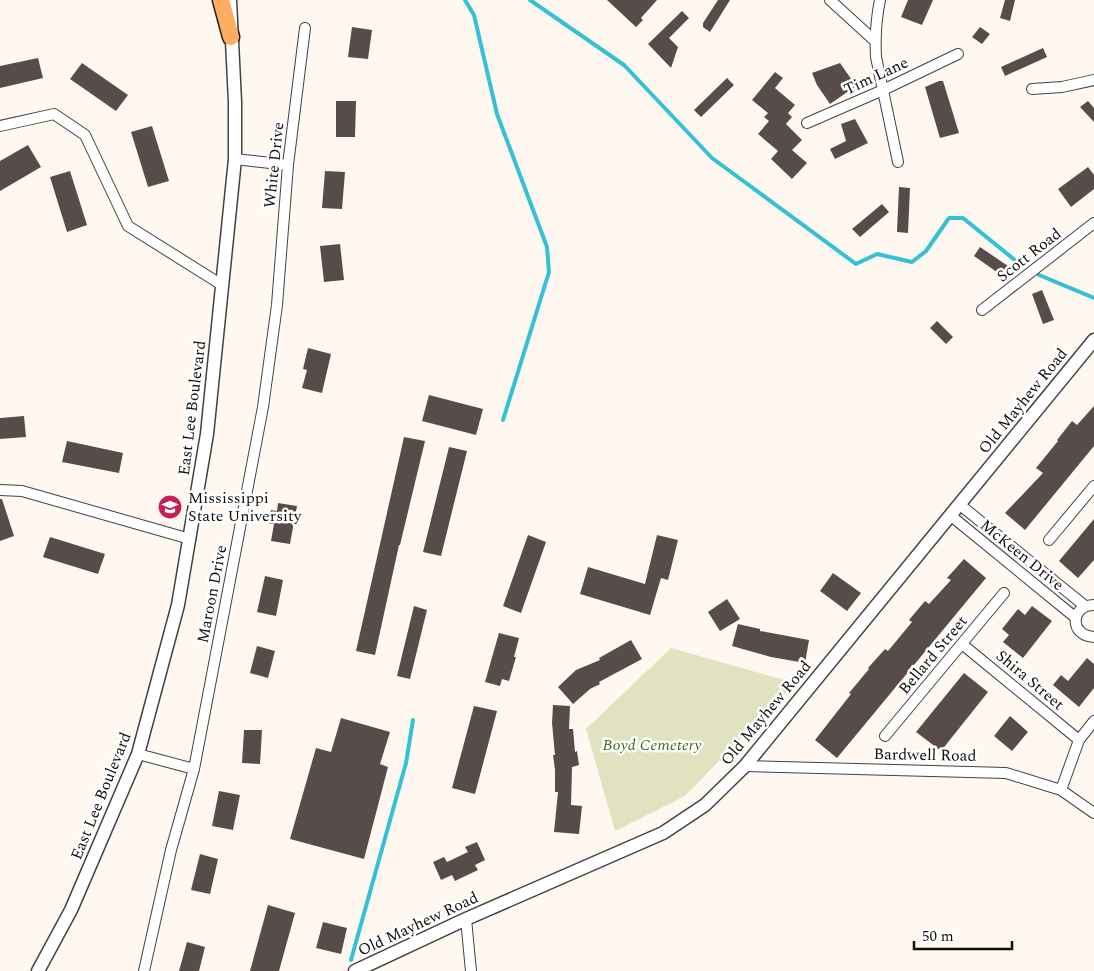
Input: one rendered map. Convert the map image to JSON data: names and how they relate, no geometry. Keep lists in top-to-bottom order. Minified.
{"streets":{"street":["Tim Lane","White Drive","Scott Road","Old Mayhew Road","East Lee Boulevard","McKeen Drive","Maroon Drive","Bellard Street","Shira Street","Bardwell Road"]},"crossings":[["White Drive","Maroon Drive"],["Old Mayhew Road","McKeen Drive"],["Old Mayhew Road","Bardwell Road"],["Bellard Street","Shira Street"]],"parks":["Boyd Cemetery"],"places":{"school or university":["Mississippi State University"]},"scale_bar":"50 m"}
